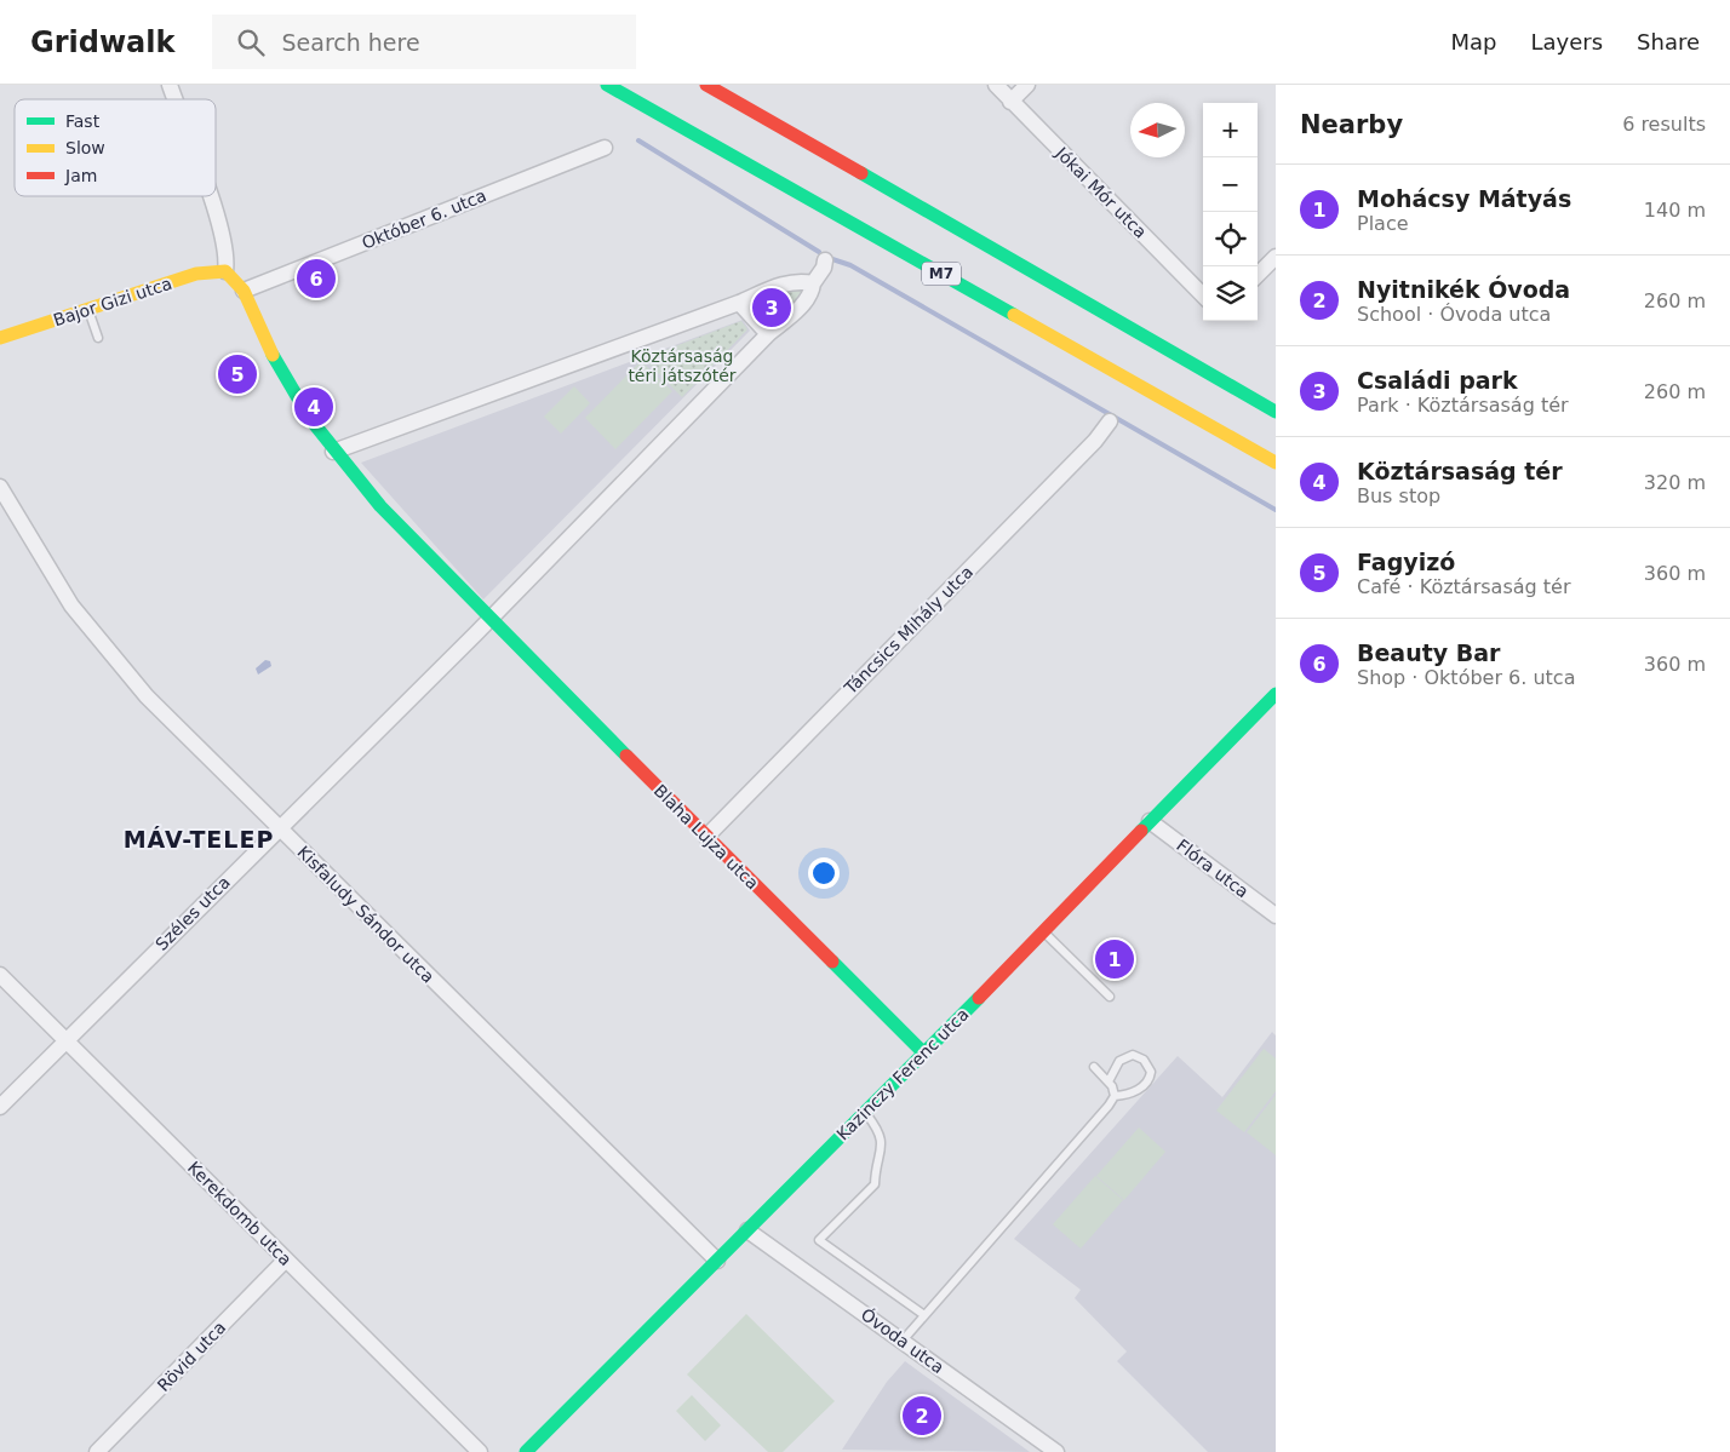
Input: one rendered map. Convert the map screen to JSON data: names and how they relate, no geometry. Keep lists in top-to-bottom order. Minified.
{"streets":{"main road":["M7","Bajor Gizi utca","Blaha Lujza utca","Kazinczy Ferenc utca"],"street":["Jókai Mór utca","Október 6. utca","Táncsics Mihály utca","Flóra utca","Széles utca","Kisfaludy Sándor utca","Kerekdomb utca","Óvoda utca","Rövid utca"]},"crossings":[["Október 6. utca","Blaha Lujza utca"],["Táncsics Mihály utca","Blaha Lujza utca"],["Blaha Lujza utca","Széles utca"],["Blaha Lujza utca","Kazinczy Ferenc utca"],["Flóra utca","Kazinczy Ferenc utca"],["Széles utca","Kisfaludy Sándor utca"],["Széles utca","Kerekdomb utca"],["Kisfaludy Sándor utca","Kazinczy Ferenc utca"],["Kazinczy Ferenc utca","Óvoda utca"],["Kerekdomb utca","Rövid utca"]],"districts":["MÁV-TELEP"],"parks":["Köztársaság téri játszótér"],"legend":["Fast","Slow","Jam"],"north":"left","page":{"header":"Gridwalk","search":"Search here","nav":["Map","Layers","Share"],"heading":["Nearby","6 results"],"map_buttons":["+","−"],"list":[{"mark":"1","name":"Mohácsy Mátyás","note":"Place","value":"140 m"},{"mark":"2","name":"Nyitnikék Óvoda","note":"School · Óvoda utca","value":"260 m"},{"mark":"3","name":"Családi park","note":"Park · Köztársaság tér","value":"260 m"},{"mark":"4","name":"Köztársaság tér","note":"Bus stop","value":"320 m"},{"mark":"5","name":"Fagyizó","note":"Café · Köztársaság tér","value":"360 m"},{"mark":"6","name":"Beauty Bar","note":"Shop · Október 6. utca","value":"360 m"}],"pins":["6","3","5","4","1","2"]}}
